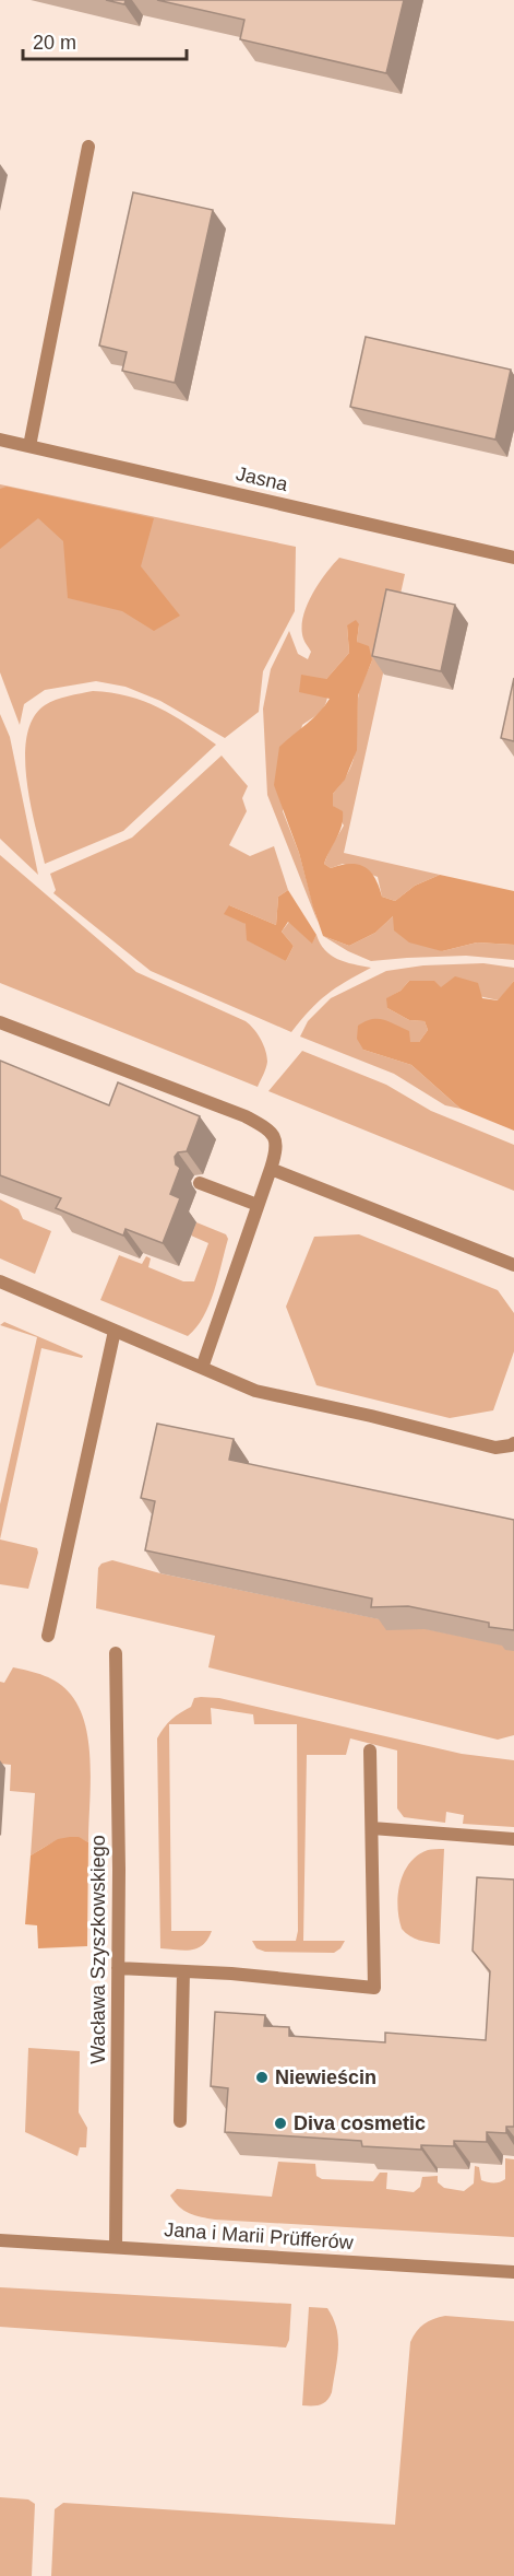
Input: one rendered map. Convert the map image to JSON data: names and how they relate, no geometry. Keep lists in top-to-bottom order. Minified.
{"streets":{"street":["Jasna","Wacława Szyszkowskiego","Jana i Marii Prüfferów"]},"crossings":[["Wacława Szyszkowskiego","Jana i Marii Prüfferów"]],"places":["Niewieścin","Diva cosmetic"],"scale_bar":"20 m"}
